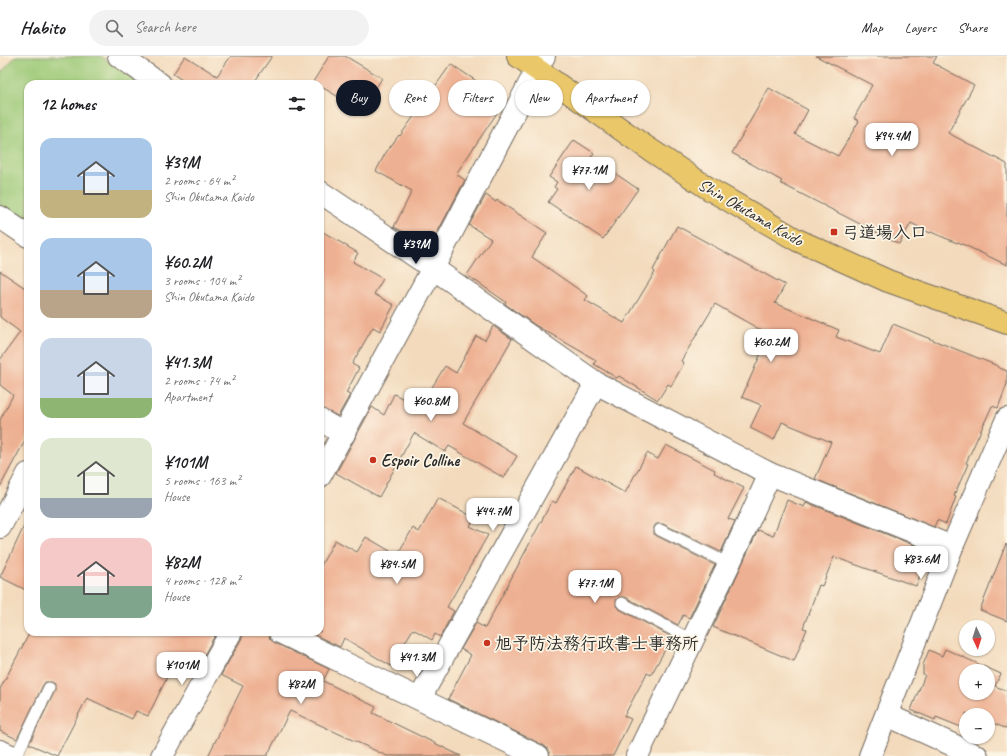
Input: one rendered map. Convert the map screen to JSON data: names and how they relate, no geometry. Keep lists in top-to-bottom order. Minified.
{"streets":{"main road":["Shin Okutama Kaido"]},"places":{"transit":["弓道場入口"],"other":["Espoir Colline","旭予防法務行政書士事務所"]},"north":"bottom","page":{"header":"Habito","search":"Search here","nav":["Map","Layers","Share"],"chip":["Buy","Rent","Filters","New","Apartment"],"heading":"12 homes","price":["¥94.4M","¥77.1M","¥39M","¥60.2M","¥60.8M","¥44.7M","¥83.6M","¥84.5M","¥77.1M","¥41.3M","¥101M","¥82M"],"list":[{"name":"¥39M","note":"2 rooms · 64 m² · Shin Okutama Kaido"},{"name":"¥60.2M","note":"3 rooms · 104 m² · Shin Okutama Kaido"},{"name":"¥41.3M","note":"2 rooms · 74 m² · Apartment"},{"name":"¥101M","note":"5 rooms · 163 m² · House"},{"name":"¥82M","note":"4 rooms · 128 m² · House"}],"map_buttons":["+","−"]}}
